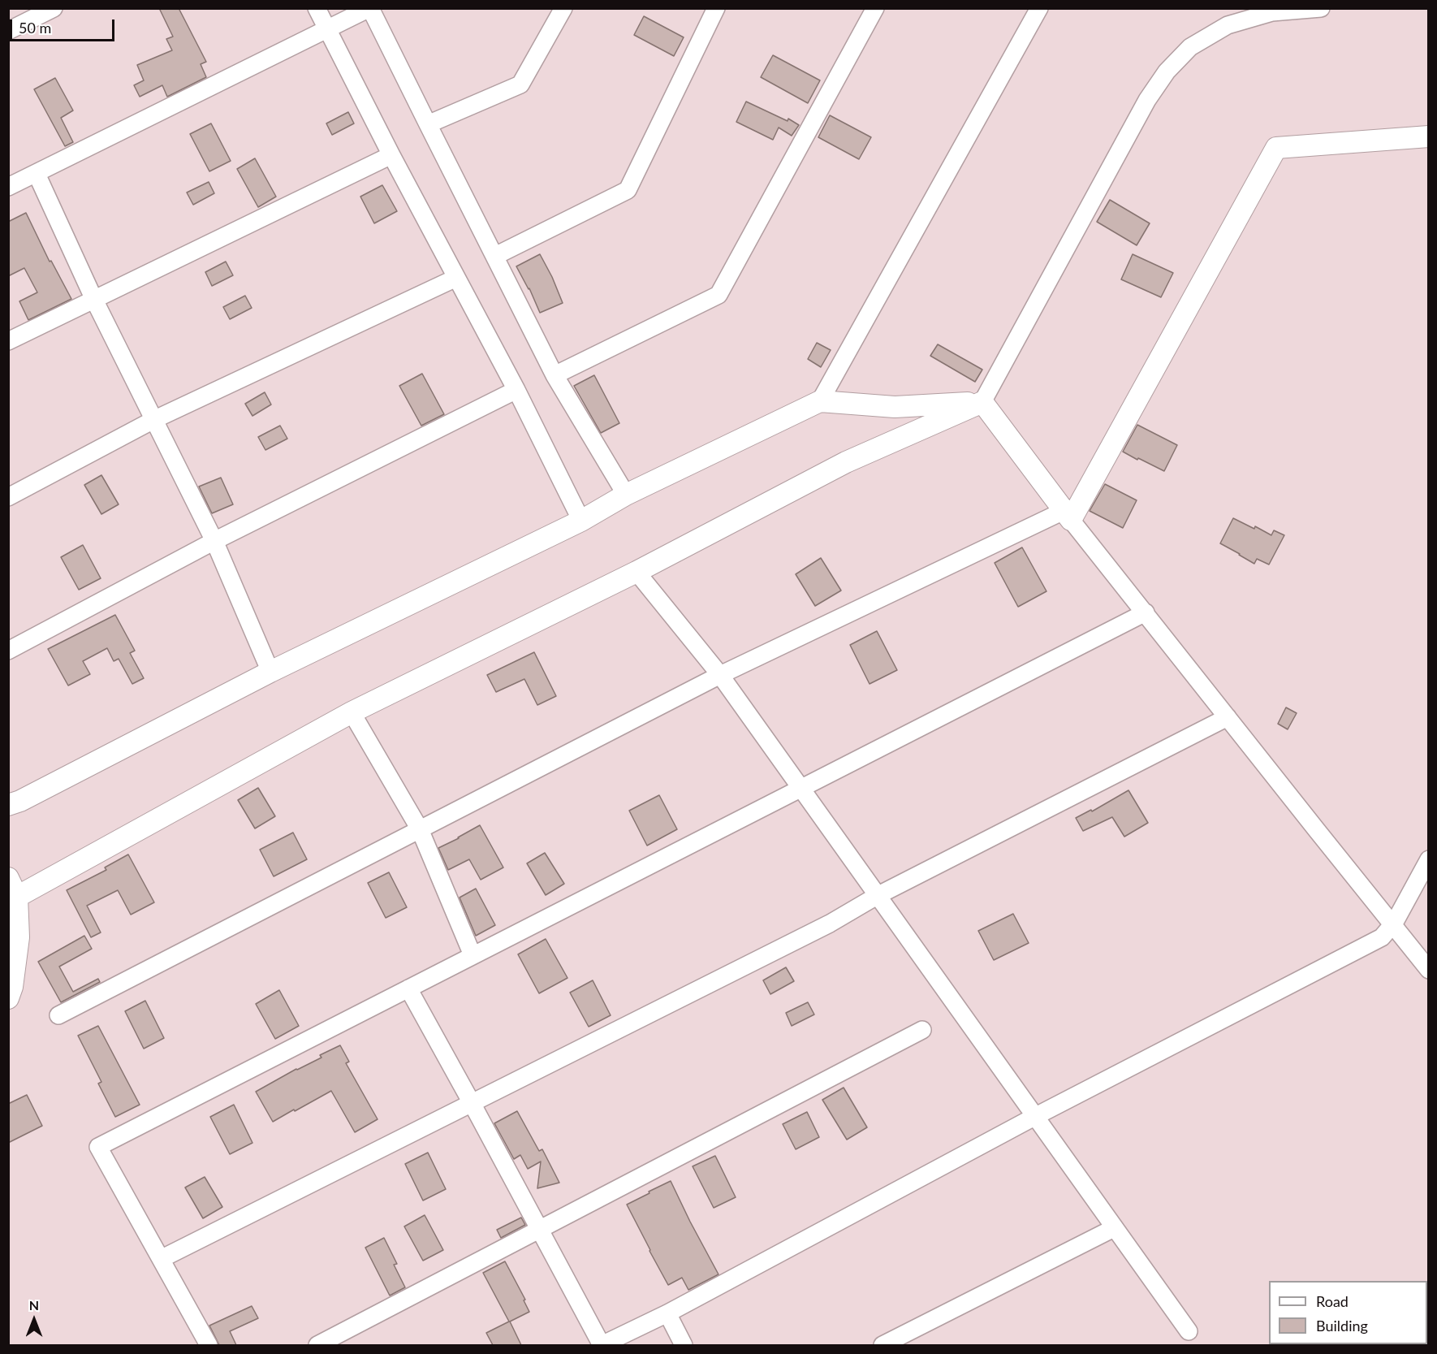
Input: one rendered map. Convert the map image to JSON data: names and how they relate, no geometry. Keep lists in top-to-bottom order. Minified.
{"legend":["Road","Building"],"scale_bar":"50 m","north":"top"}
